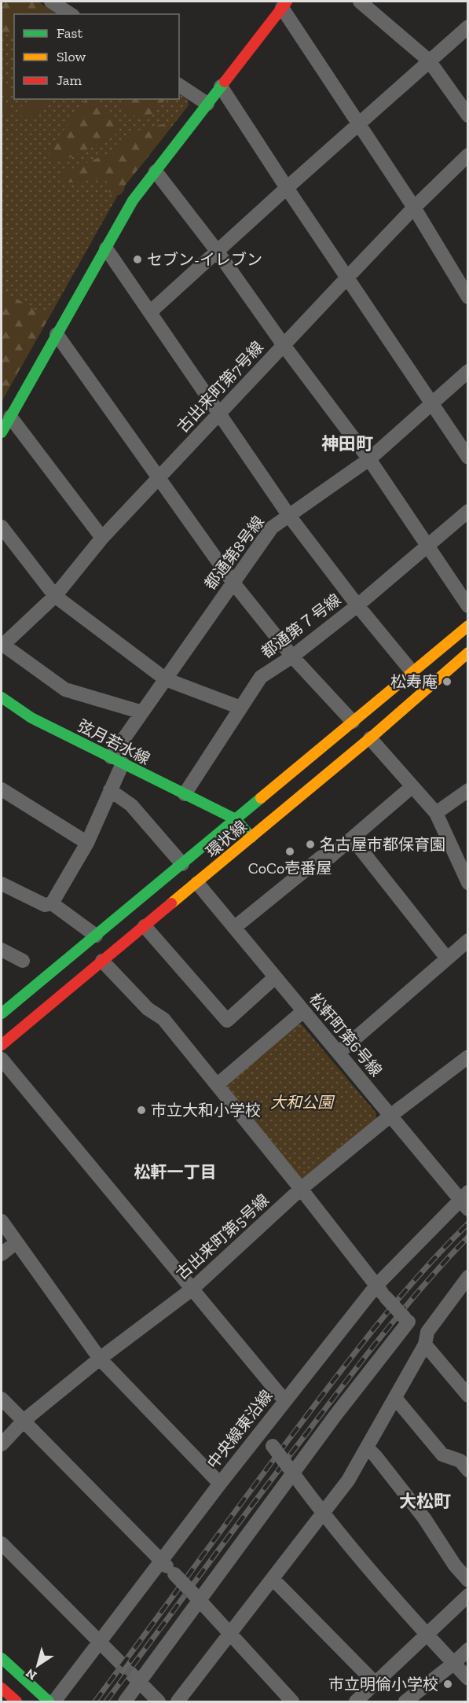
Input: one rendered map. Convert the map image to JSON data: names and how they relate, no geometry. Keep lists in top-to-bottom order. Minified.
{"streets":{"main road":["弦月若水線","環状線"],"street":["古出来町第7号線","都通第8号線","都通第７号線","松軒町第6号線","古出来町第5号線","中央線東沿線"]},"crossings":[["都通第8号線","弦月若水線"],["都通第７号線","弦月若水線"],["弦月若水線","環状線"],["環状線","松軒町第6号線"],["松軒町第6号線","古出来町第5号線"],["松軒町第6号線","中央線東沿線"]],"districts":["神田町","松軒一丁目","大松町"],"parks":["大和公園"],"places":["セブン-イレブン","松寿庵","名古屋市都保育園","CoCo壱番屋","市立大和小学校","市立明倫小学校"],"legend":["Fast","Slow","Jam"],"north":"bottom left"}
